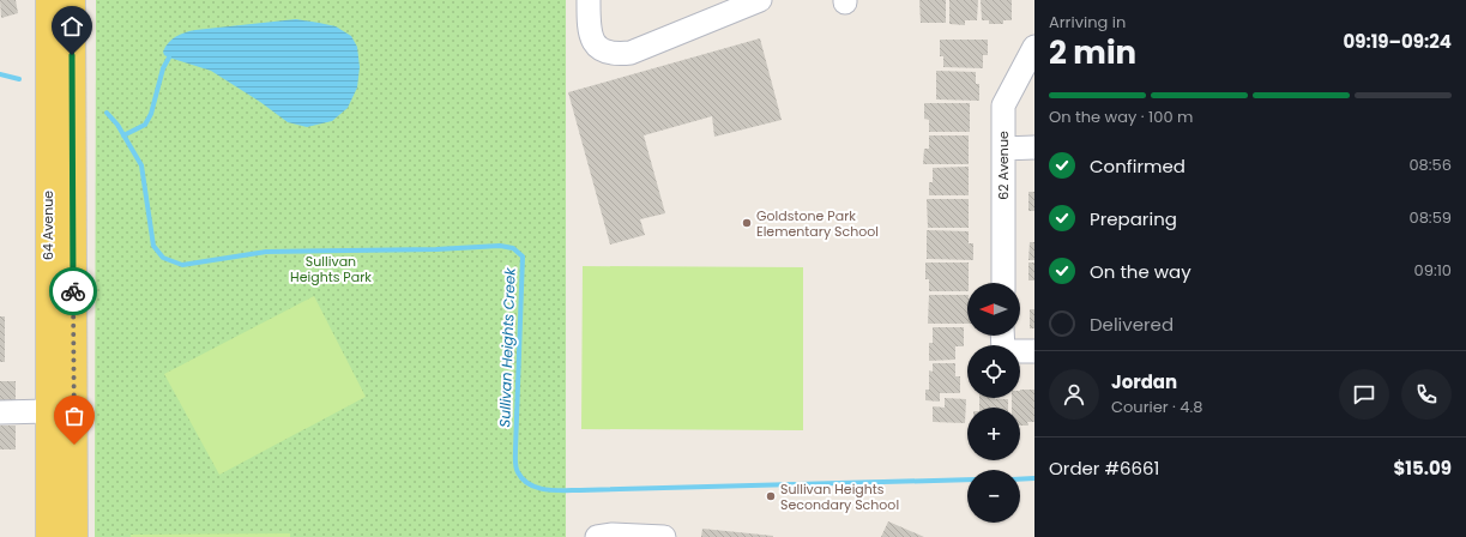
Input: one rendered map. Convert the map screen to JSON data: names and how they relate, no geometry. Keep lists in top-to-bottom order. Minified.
{"streets":{"main road":["64 Avenue"],"street":["62 Avenue"]},"water":["Sullivan Heights Creek"],"parks":["Sullivan Heights Park"],"places":["Goldstone Park Elementary School","Sullivan Heights Secondary School"],"north":"left","page":{"heading":["2 min","Arriving in","09:19–09:24"],"panel":["Jordan","Courier · 4.8","Order #6661","$15.09"],"bar":"On the way · 100 m","list":[["Confirmed","08:56"],["Preparing","08:59"],["On the way","09:10"],"Delivered"],"map_buttons":["+","−"]}}
